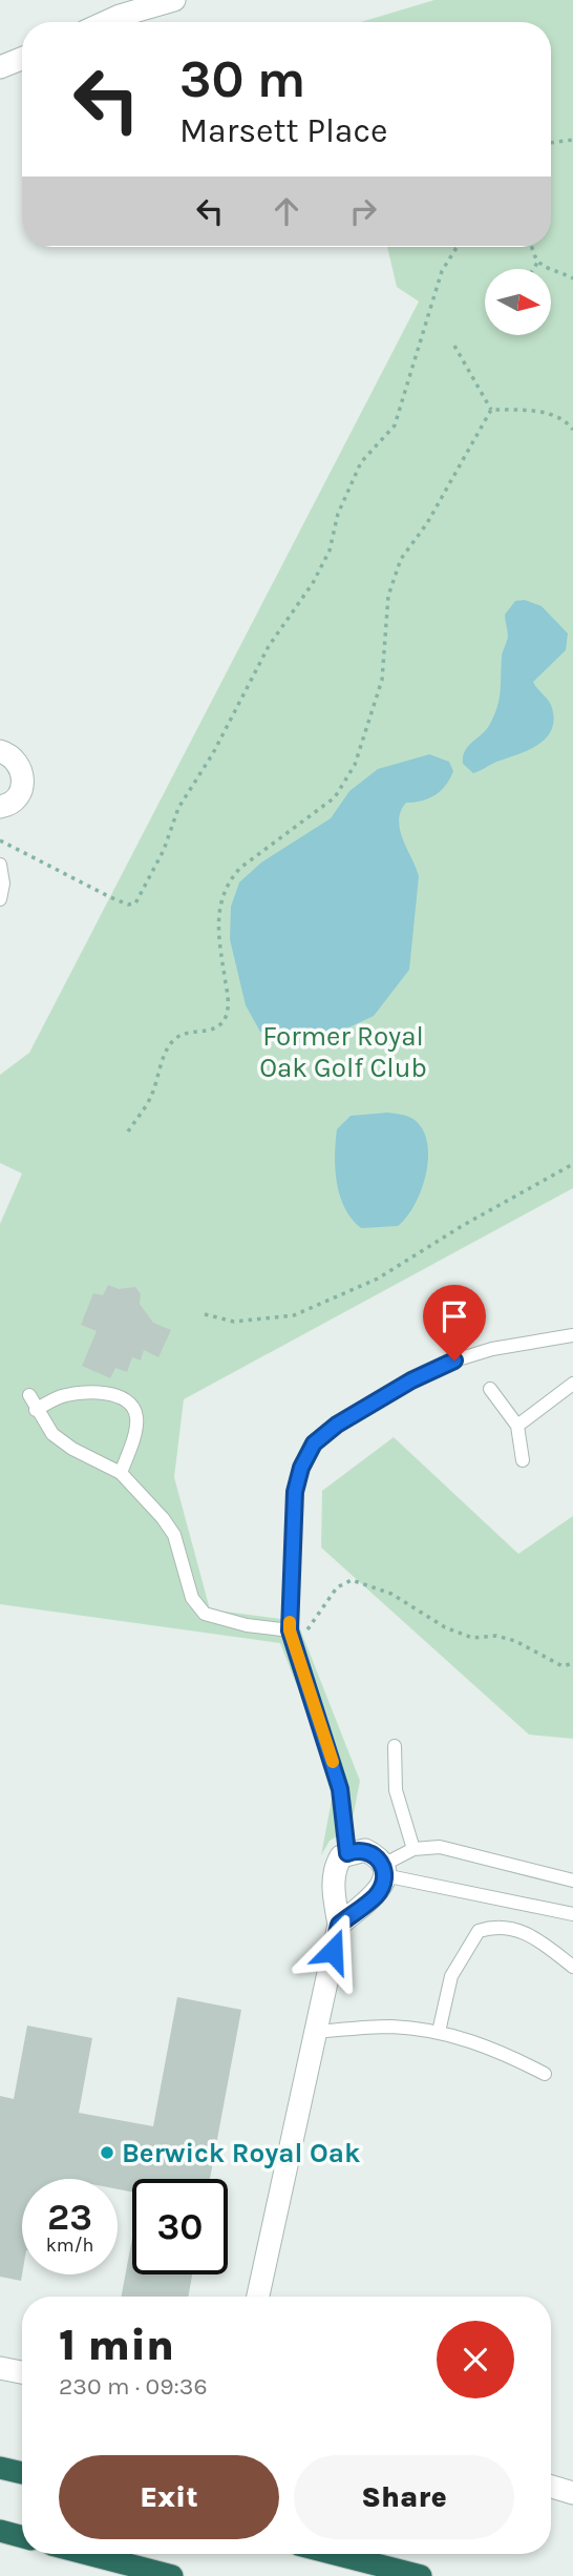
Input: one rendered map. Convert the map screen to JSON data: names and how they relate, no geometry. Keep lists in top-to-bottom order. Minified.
{"parks":["Former Royal Oak Golf Club"],"places":["Berwick Royal Oak"],"north":"right","page":{"turn":["30 m","Marsett Place"],"speed":"23 km/h","limit":"30","heading":["1 min","230 m · 09:36"],"buttons":["Exit","Share"]}}
